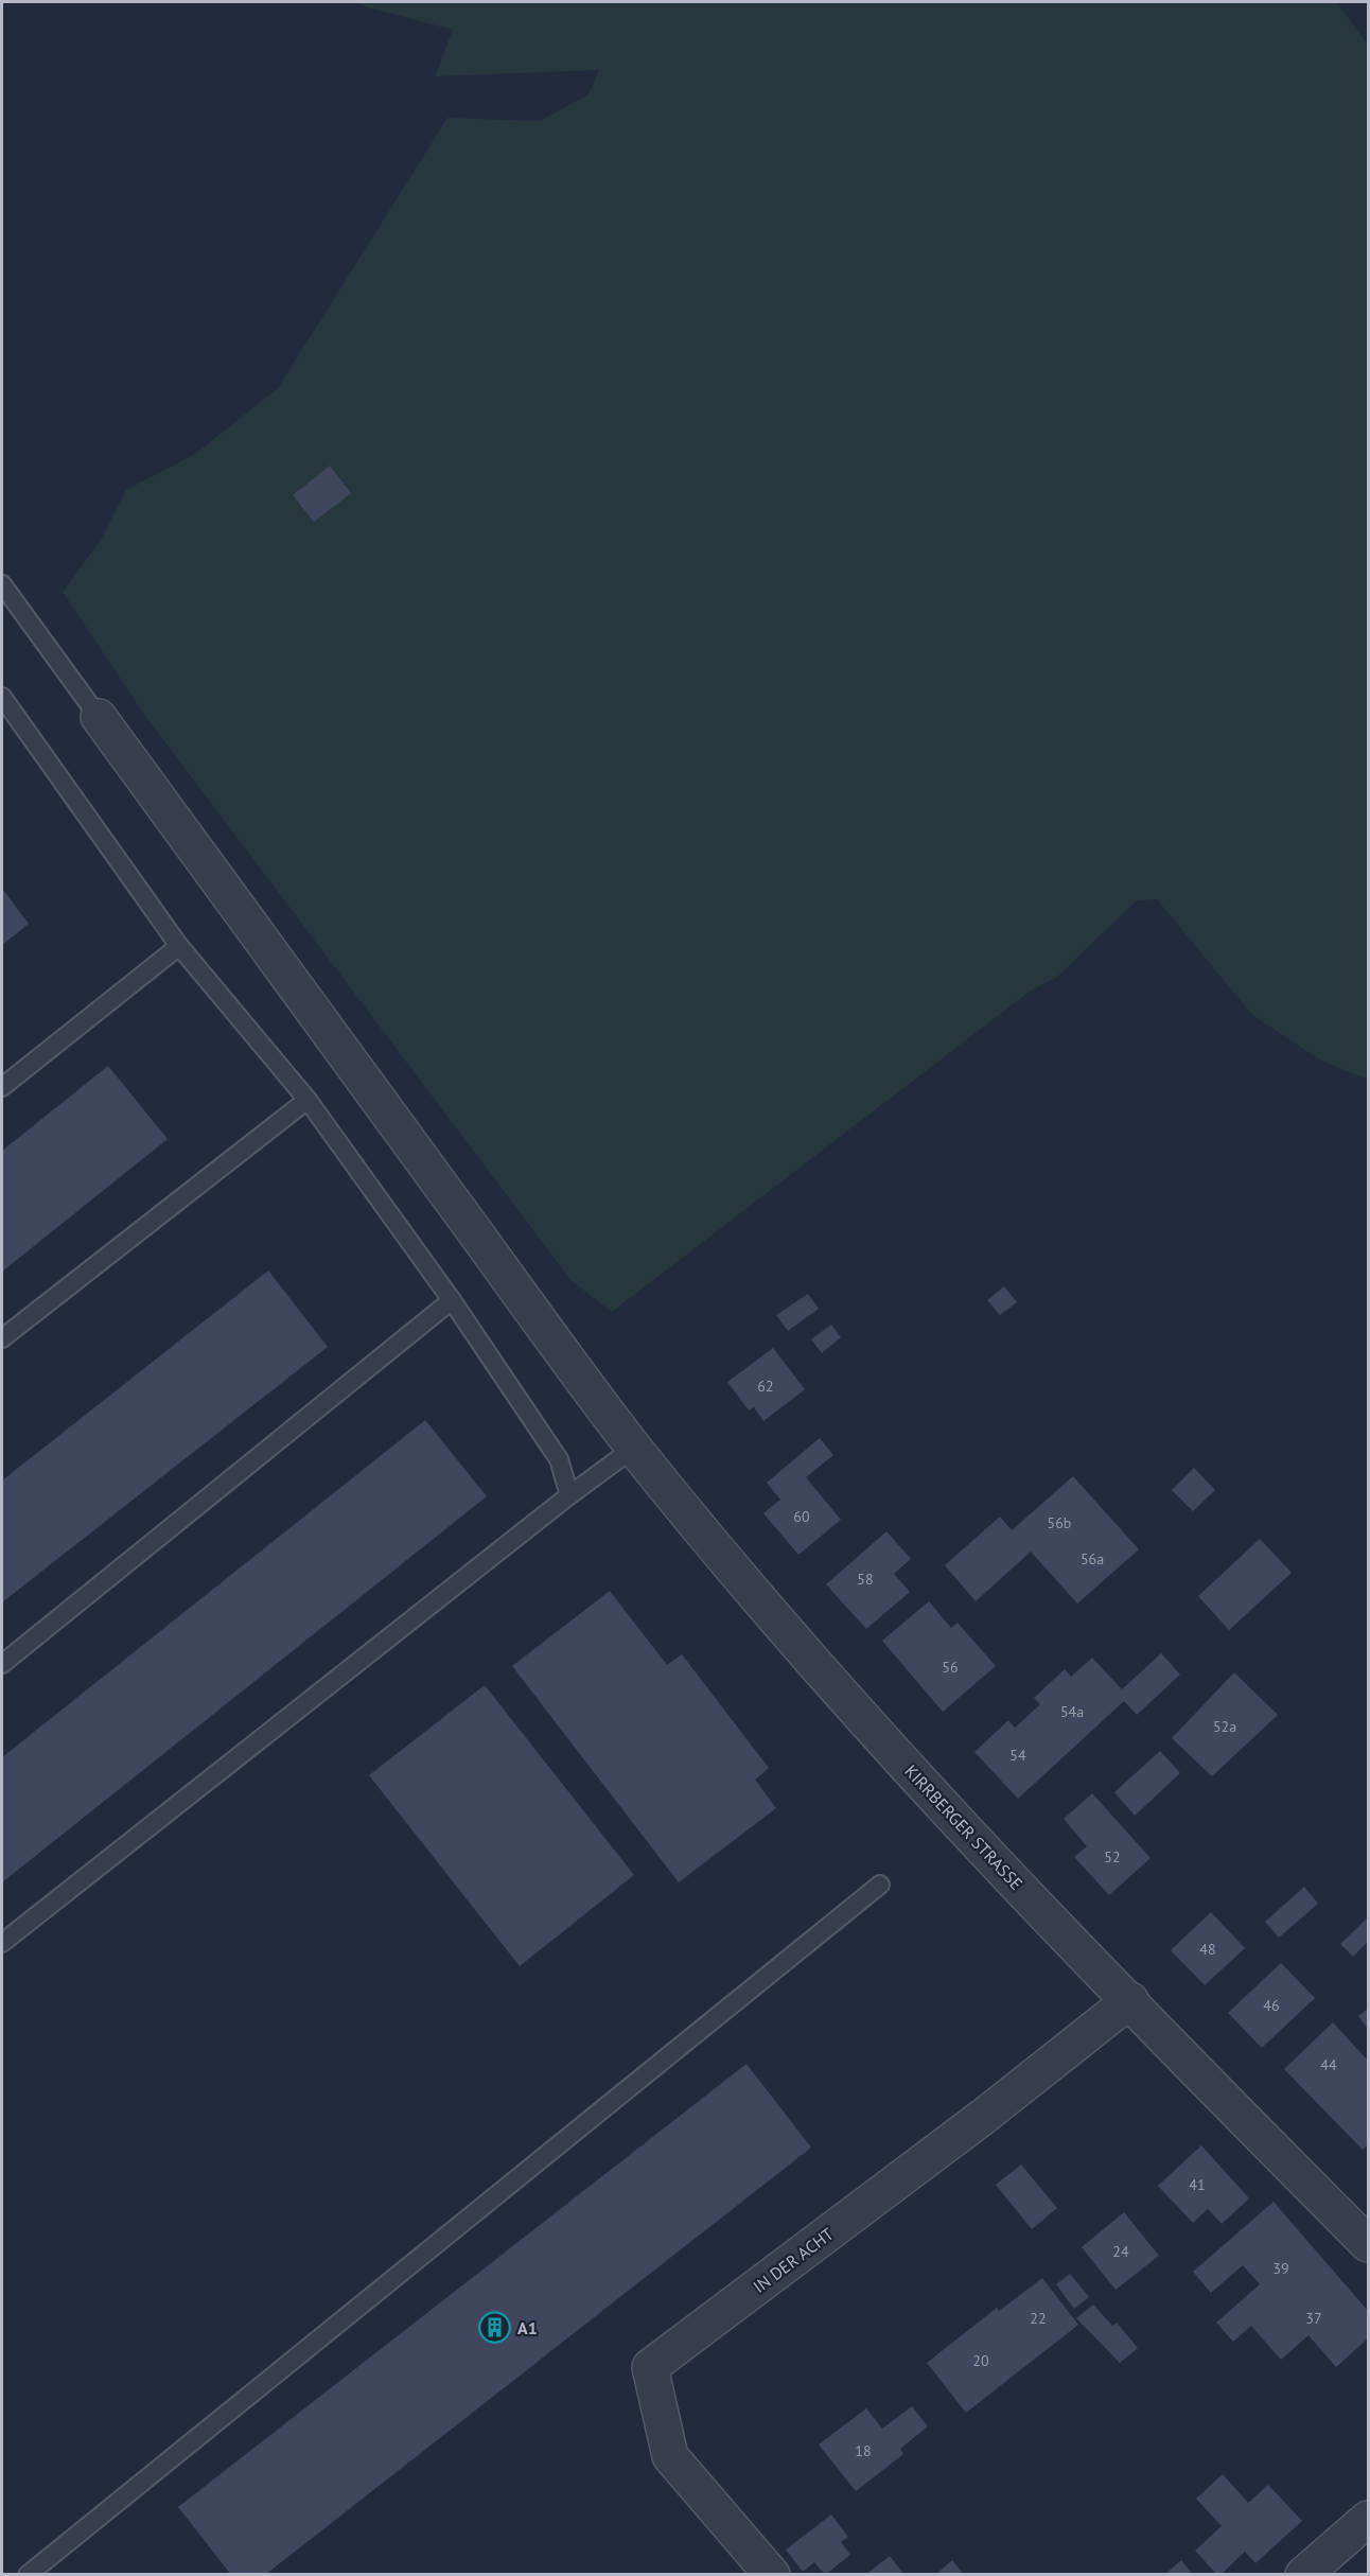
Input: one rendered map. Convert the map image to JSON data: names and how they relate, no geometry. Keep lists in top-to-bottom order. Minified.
{"streets":{"street":["KIRRBERGER STRASSE","IN DER ACHT"]},"crossings":[["KIRRBERGER STRASSE","IN DER ACHT"]],"places":{"building":["A1"]},"house_numbers":["62","60","56b","56a","58","56","54a","52a","54","52","48","46","44","41","24","39","22","37","20","18"]}
